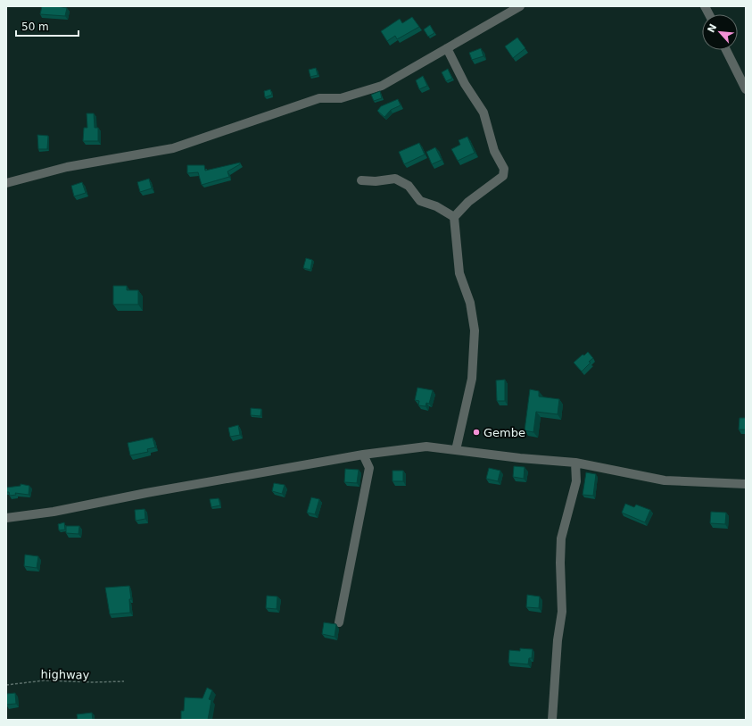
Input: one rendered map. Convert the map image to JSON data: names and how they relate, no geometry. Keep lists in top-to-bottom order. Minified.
{"streets":{"path":["highway"]},"places":["Gembe"],"scale_bar":"50 m","north":"top left"}
